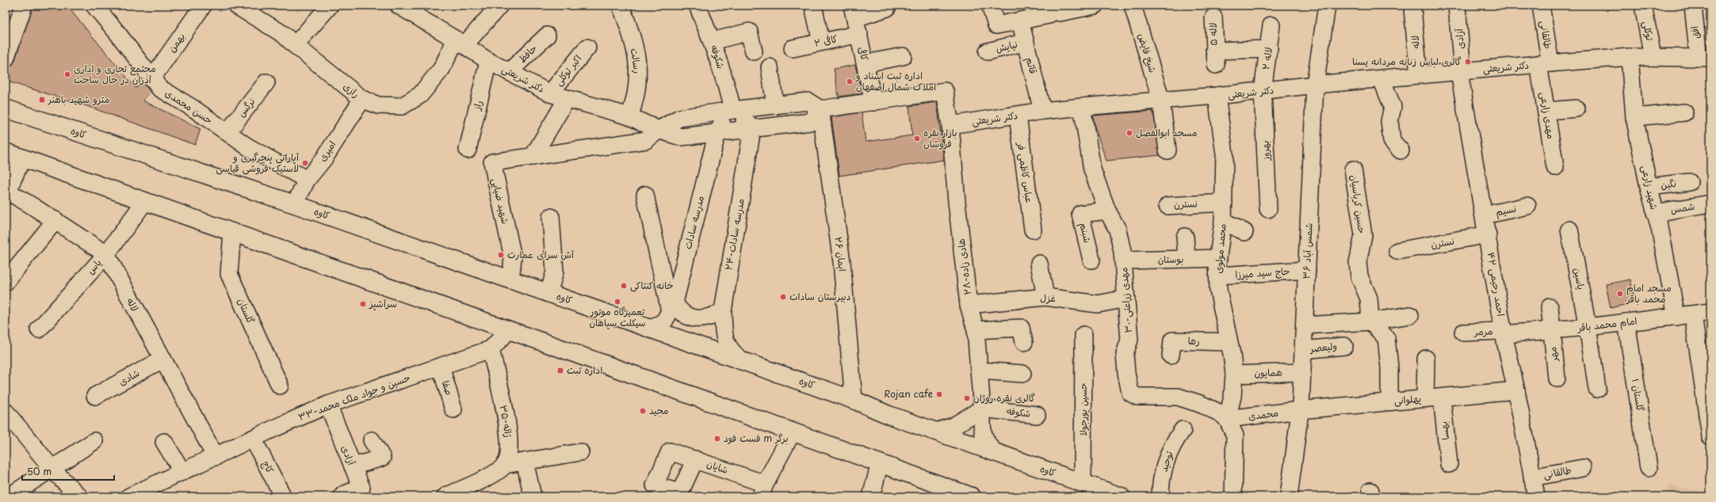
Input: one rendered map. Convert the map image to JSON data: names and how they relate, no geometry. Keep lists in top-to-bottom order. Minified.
{"streets":{"main road":["کاوه"],"street":["توکلی","افق","لاله ۵","طالقانی","آزادی","کافی ۲","لاله","بهمن","نیایش","شیخ فایض","حافظ","کافی","شکوفه","لاله ۲","رسالت","قائم","دکتر شریعتی","اکبر توکلی","رازی","راز","حسن محمدی","نرگس","مهدی زارعی","بهروز","امیری","عباس کاظمی فر","نگین","شهید زارعی","شهید ضیایی","نسترن","حسین کرباسیان","شمس","نسیم","مدرسه سادات","شبنم","۲۴-مدرسه سادات","محمد مولوی","شمس آباد ۳۶","۲۶ ایمان","بوستان","یاس","۲۸-هادی زاده","حاج سید میرزا","یاسین","۴۲ احمد رحیمی","غزل","۳۰-مهدی زراعتی","گلستان","امام محمد باقر","مرمر","رها","ولیعصر","مهر","همایون","شادی","صفا","گلستان ۱","۳۳-حسین و جواد ملک محمد","پهلوانی","حسین پورجولا","محمدی","۳۵-ژاله","بهسا","توحید","کاج","شایان"]},"crossings":[["توکلی","دکتر شریعتی"],["افق","دکتر شریعتی"],["لاله ۵","لاله ۲"],["طالقانی","دکتر شریعتی"],["طالقانی","مهدی زارعی"],["طالقانی","۴۲ احمد رحیمی"],["آزادی","دکتر شریعتی"],["آزادی","۴۲ احمد رحیمی"],["آزادی","۳۳-حسین و جواد ملک محمد"],["کافی ۲","کافی"],["لاله","دکتر شریعتی"],["لاله","یاس"],["لاله","شادی"],["لاله","۳۳-حسین و جواد ملک محمد"],["بهمن","حسن محمدی"],["نیایش","قائم"],["شیخ فایض","دکتر شریعتی"],["حافظ","دکتر شریعتی"],["شکوفه","مدرسه سادات"],["شکوفه","۲۸-هادی زاده"],["لاله ۲","دکتر شریعتی"],["لاله ۲","بهروز"],["رسالت","دکتر شریعتی"],["قائم","دکتر شریعتی"],["دکتر شریعتی","اکبر توکلی"],["دکتر شریعتی","رازی"],["دکتر شریعتی","راز"],["دکتر شریعتی","مهدی زارعی"],["دکتر شریعتی","بهروز"],["دکتر شریعتی","عباس کاظمی فر"],["دکتر شریعتی","شهید زارعی"],["دکتر شریعتی","شهید ضیایی"],["دکتر شریعتی","مدرسه سادات"],["دکتر شریعتی","۲۴-مدرسه سادات"],["دکتر شریعتی","محمد مولوی"],["دکتر شریعتی","شمس آباد ۳۶"],["دکتر شریعتی","۲۶ ایمان"],["دکتر شریعتی","۲۸-هادی زاده"],["دکتر شریعتی","۴۲ احمد رحیمی"],["دکتر شریعتی","۳۰-مهدی زراعتی"],["رازی","امیری"],["حسن محمدی","نرگس"],["حسن محمدی","امیری"],["کاوه","امیری"],["کاوه","شهید ضیایی"],["کاوه","مدرسه سادات"],["کاوه","۲۴-مدرسه سادات"],["کاوه","۲۶ ایمان"],["کاوه","۲۸-هادی زاده"],["کاوه","حسین پورجولا"],["نگین","شهید زارعی"],["شهید زارعی","شمس"],["شهید زارعی","امام محمد باقر"],["نسترن","محمد مولوی"],["نسترن","۴۲ احمد رحیمی"],["نسیم","۴۲ احمد رحیمی"],["شبنم","۳۰-مهدی زراعتی"],["محمد مولوی","بوستان"],["محمد مولوی","حاج سید میرزا"],["محمد مولوی","۳۰-مهدی زراعتی"],["محمد مولوی","رها"],["محمد مولوی","همایون"],["محمد مولوی","محمدی"],["شمس آباد ۳۶","حاج سید میرزا"],["شمس آباد ۳۶","ولیعصر"],["شمس آباد ۳۶","همایون"],["شمس آباد ۳۶","پهلوانی"],["شمس آباد ۳۶","محمدی"],["بوستان","۳۰-مهدی زراعتی"],["۲۸-هادی زاده","غزل"],["یاسین","امام محمد باقر"],["۴۲ احمد رحیمی","امام محمد باقر"],["۴۲ احمد رحیمی","مرمر"],["۴۲ احمد رحیمی","پهلوانی"],["غزل","۳۰-مهدی زراعتی"],["۳۰-مهدی زراعتی","محمدی"],["امام محمد باقر","مرمر"],["امام محمد باقر","مهر"],["امام محمد باقر","گلستان ۱"],["صفا","۳۳-حسین و جواد ملک محمد"],["۳۳-حسین و جواد ملک محمد","۳۵-ژاله"],["۳۳-حسین و جواد ملک محمد","کاج"],["پهلوانی","محمدی"],["پهلوانی","بهسا"]],"places":{"other":["گالری لباس زنانه مردانه یسنا","مجتمع تجاری و اداری آذران در حال ساخت","اداره ثبت اسناد و املاک شمال اصفهان","مسجد ابوالفضل","بازار نقره فروشان","آپاراتی پنچرگیری و لاستیک فروشی قیاسی","آش سرای عمارت","خانه کنتاکی","مسجد امام محمد باقر","دبیرستان سادات","تعمیرگاه موتور سیکلت سپاهان","سرآشپز","Rojan cafe","گالری نقره روژان","مجید","فست فود m برگر"],"transit":["مترو شهید باهنر","اداره ثبت"]},"scale_bar":"50 m"}
